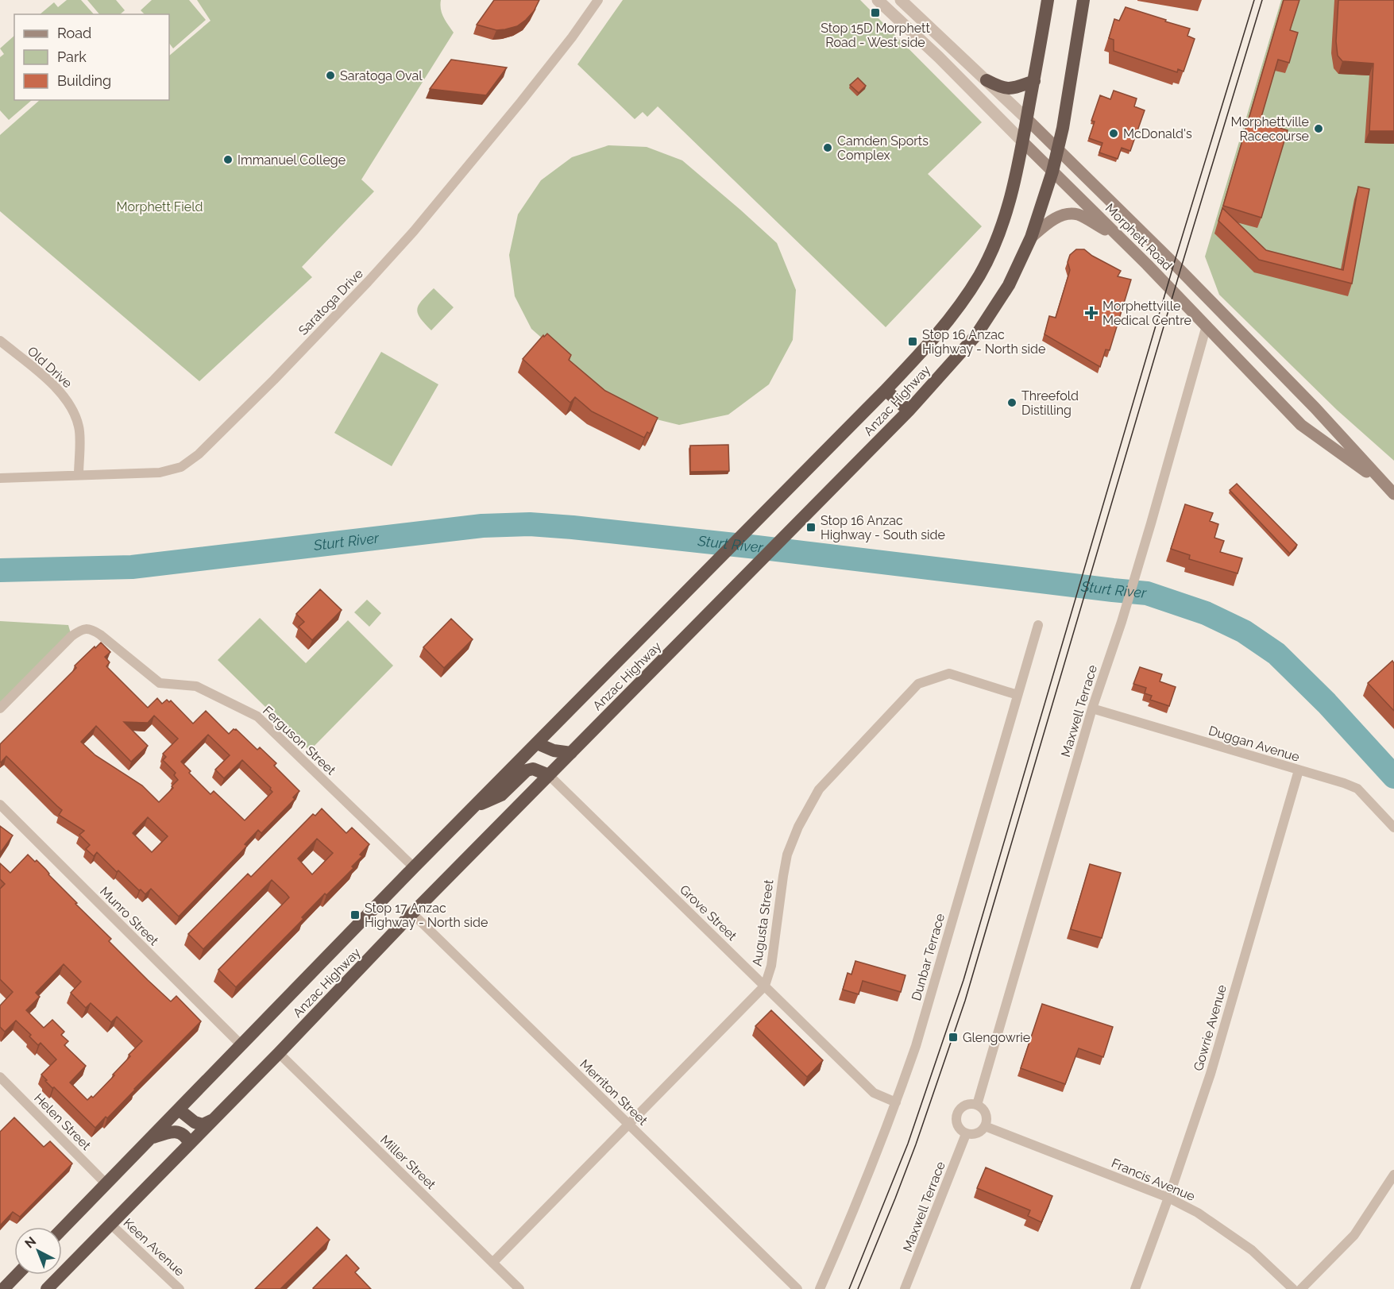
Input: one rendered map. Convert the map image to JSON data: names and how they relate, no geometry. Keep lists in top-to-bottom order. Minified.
{"streets":{"highway":["Anzac Highway"],"main road":["Morphett Road"],"street":["Saratoga Drive","Old Drive","Maxwell Terrace","Ferguson Street","Duggan Avenue","Grove Street","Munro Street","Augusta Street","Dunbar Terrace","Gowrie Avenue","Merriton Street","Helen Street","Miller Street","Francis Avenue","Keen Avenue"]},"crossings":[["Morphett Road","Anzac Highway"],["Morphett Road","Maxwell Terrace"],["Saratoga Drive","Old Drive"],["Anzac Highway","Ferguson Street"],["Anzac Highway","Grove Street"],["Anzac Highway","Munro Street"],["Anzac Highway","Merriton Street"],["Anzac Highway","Helen Street"],["Anzac Highway","Miller Street"],["Anzac Highway","Keen Avenue"],["Maxwell Terrace","Duggan Avenue"],["Maxwell Terrace","Francis Avenue"],["Duggan Avenue","Gowrie Avenue"],["Grove Street","Augusta Street"],["Grove Street","Dunbar Terrace"],["Augusta Street","Dunbar Terrace"],["Augusta Street","Merriton Street"],["Augusta Street","Miller Street"],["Gowrie Avenue","Francis Avenue"]],"water":["Sturt River"],"parks":["Morphett Field"],"places":{"transit":["Stop 15D Morphett Road - West side","Stop 16 Anzac Highway - North side","Stop 16 Anzac Highway - South side","Stop 17 Anzac Highway - North side","Glengowrie"],"other":["Saratoga Oval","Morphettville Racecourse","McDonald's","Camden Sports Complex","Immanuel College","Threefold Distilling"],"health":["Morphettville Medical Centre"]},"legend":["Road","Park","Building"],"north":"top left"}
